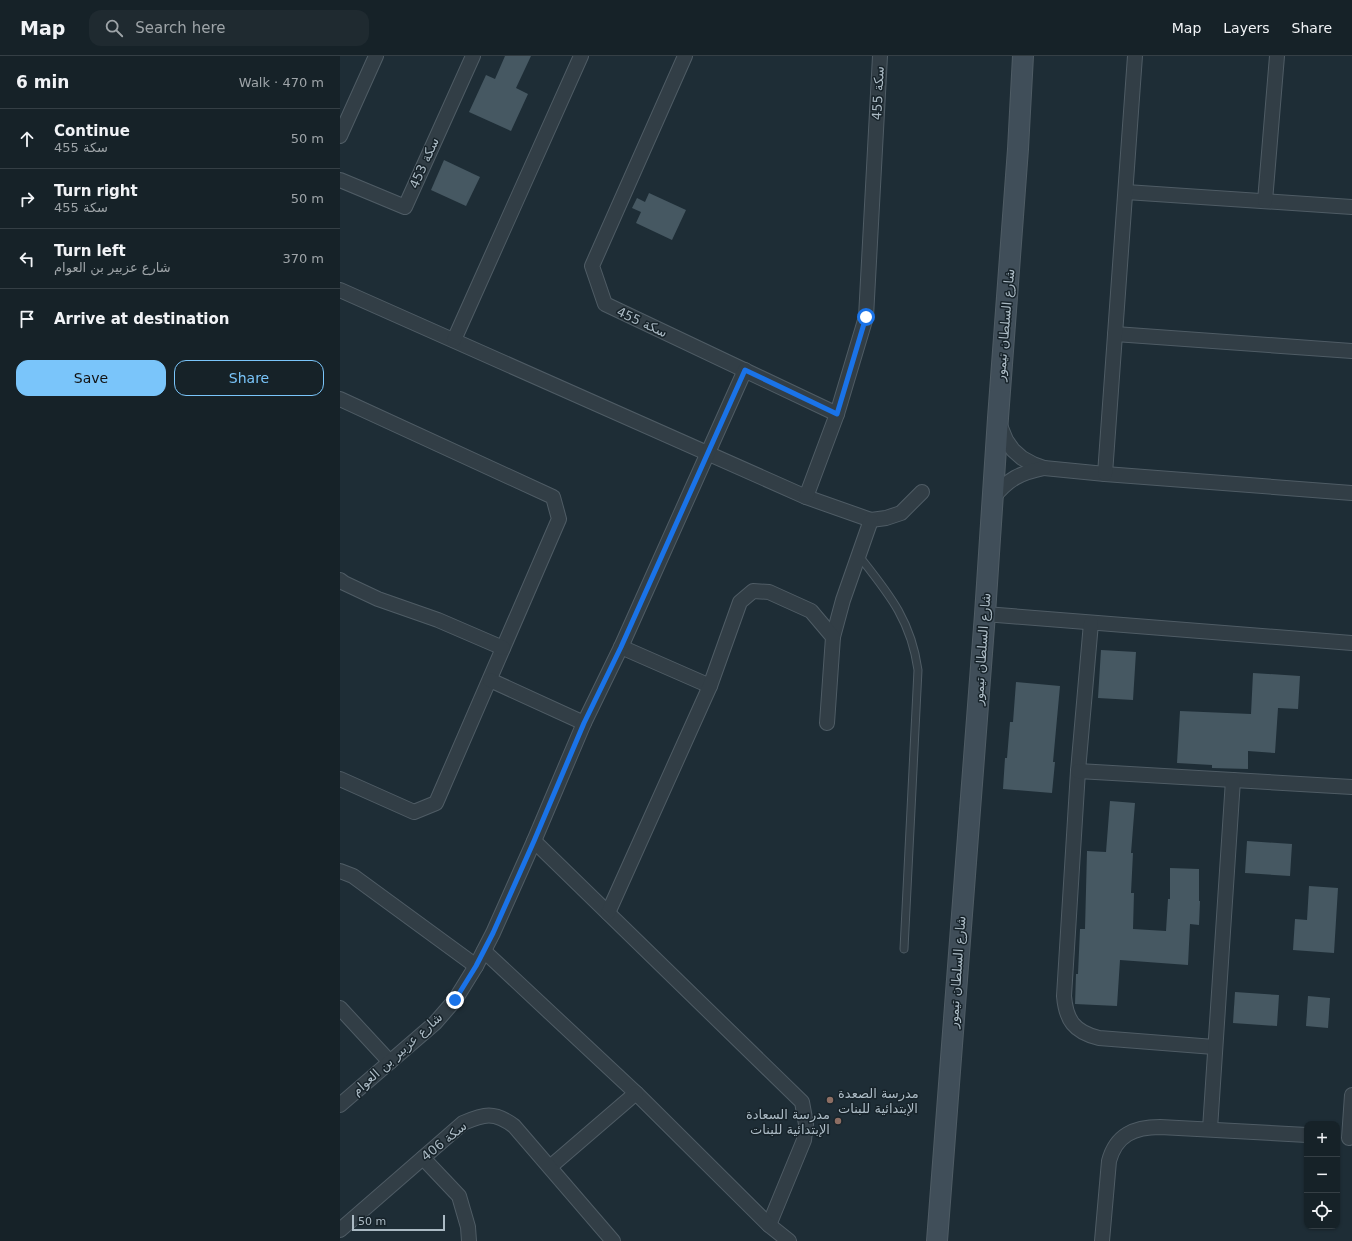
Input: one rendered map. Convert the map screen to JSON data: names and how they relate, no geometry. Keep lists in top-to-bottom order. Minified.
{"streets":{"main road":["شارع السلطان تيمور"],"street":["سكة 455","سكة 453","شارع عزبير بن العوام","سكة 406"]},"crossings":[["سكة 455","شارع عزبير بن العوام"]],"places":["مدرسة الصعدة الإبتدائية للبنات","مدرسة السعادة الإبتدائية للبنات"],"scale_bar":"50 m","page":{"header":"Map","search":"Search here","nav":["Map","Layers","Share"],"heading":["6 min","Walk · 470 m"],"list":[["Continue","سكة 455","50 m"],["Turn right","سكة 455","50 m"],["Turn left","شارع عزبير بن العوام","370 m"],"Arrive at destination"],"buttons":["Save","Share"],"map_buttons":["+","−"],"scale":"50 m"}}
